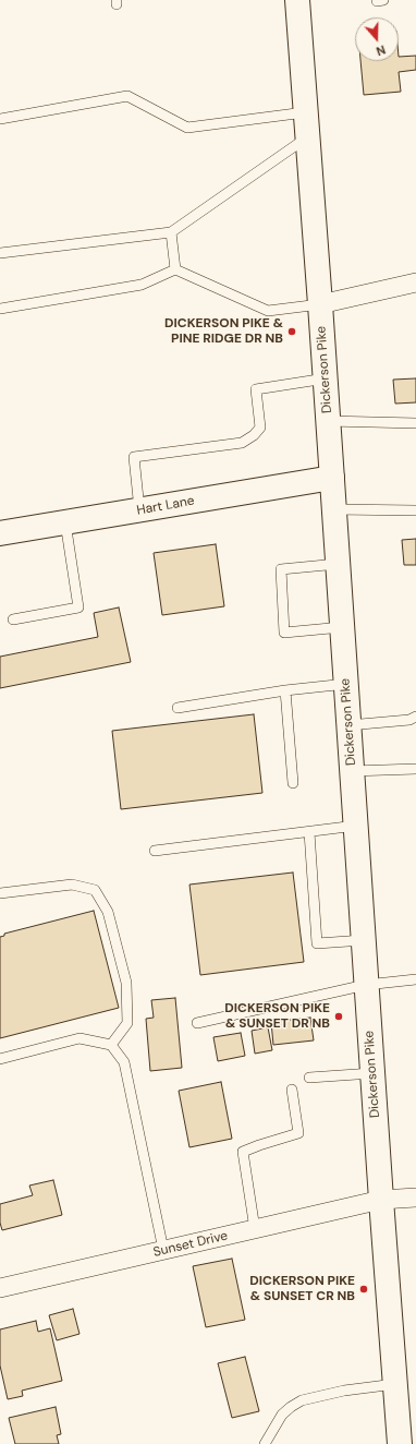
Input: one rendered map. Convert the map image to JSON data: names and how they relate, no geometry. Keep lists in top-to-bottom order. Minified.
{"streets":{"main road":["Dickerson Pike","Hart Lane"],"street":["Sunset Drive"]},"crossings":[["Dickerson Pike","Hart Lane"],["Dickerson Pike","Sunset Drive"]],"places":["DICKERSON PIKE & PINE RIDGE DR NB","DICKERSON PIKE & SUNSET DR NB","DICKERSON PIKE & SUNSET CR NB"],"north":"bottom"}
